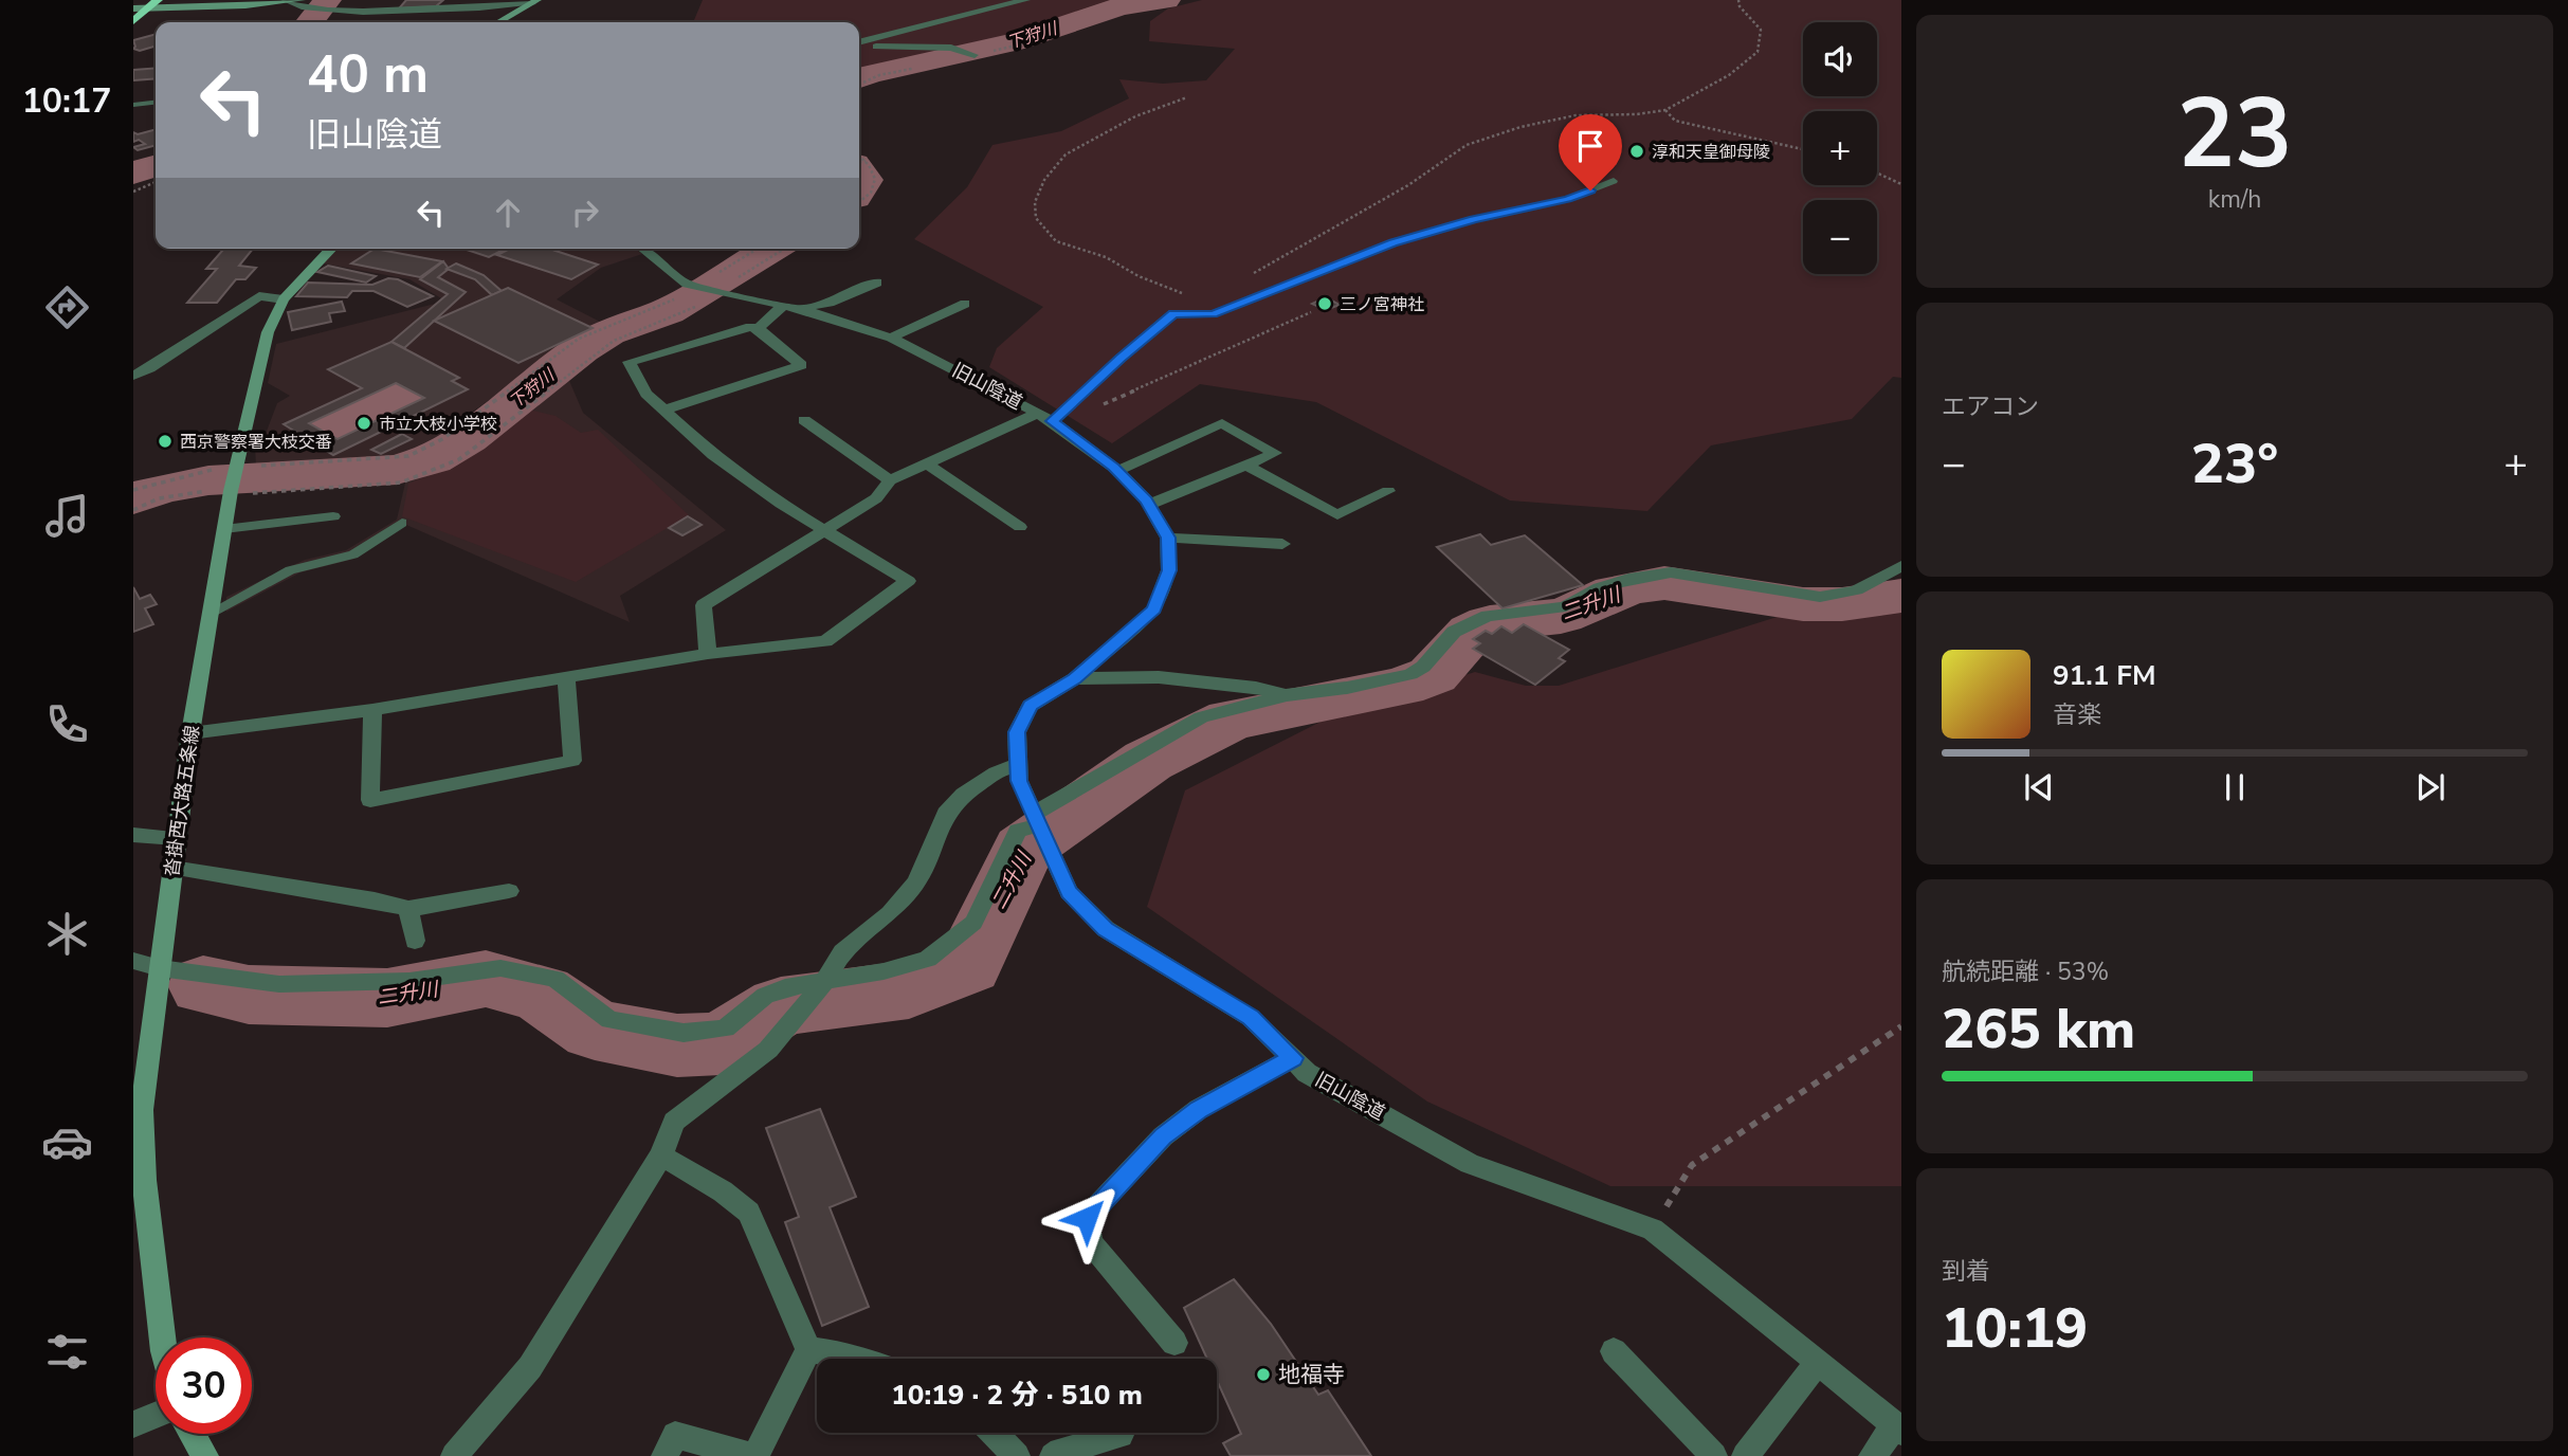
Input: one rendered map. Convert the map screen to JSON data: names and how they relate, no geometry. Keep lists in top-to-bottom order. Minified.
{"streets":{"main road":["沓掛西大路五条線"],"street":["旧山陰道"]},"water":["下狩川","二升川"],"places":["淳和天皇御母陵","三ノ宮神社","市立大枝小学校","西京警察署大枝交番","地福寺"],"page":{"tabs":"10:17","tile":[["23","km/h"],"エアコン",["航続距離 · 53%","265 km"],["到着","10:19"]],"map_buttons":["+","−"],"turn":["40 m","旧山陰道"],"heat":["−","23°","+"],"song":["91.1 FM","音楽"],"limit":"30","trip":"10:19 · 2 分 · 510 m"}}
